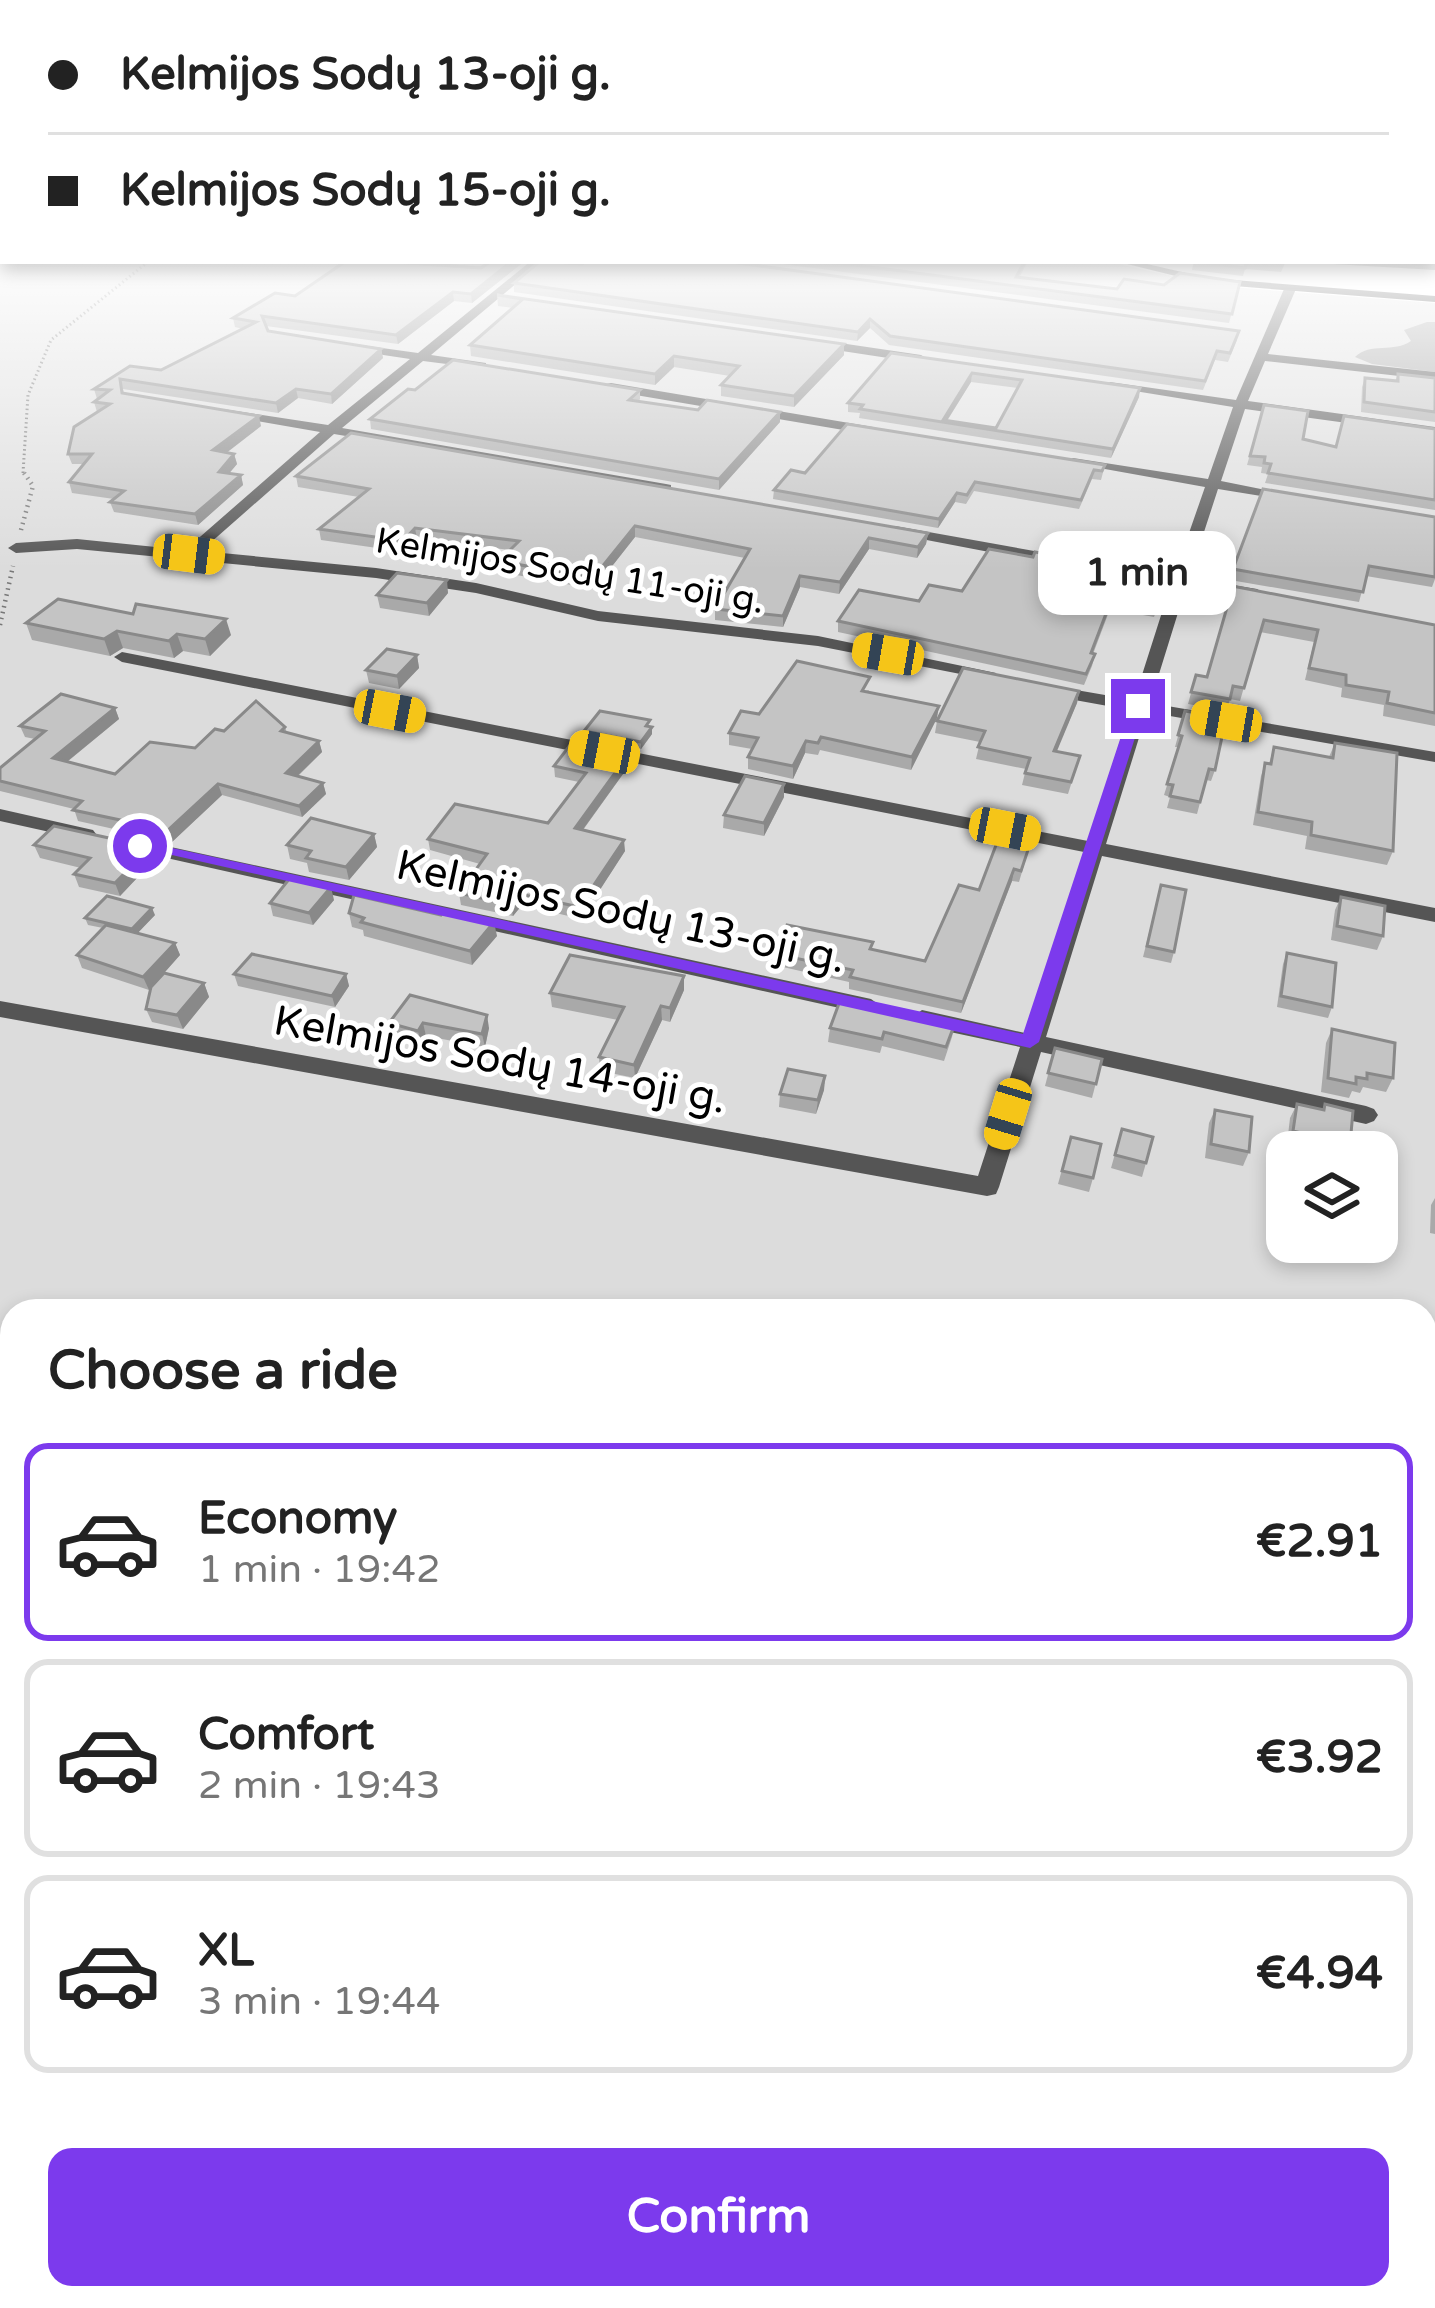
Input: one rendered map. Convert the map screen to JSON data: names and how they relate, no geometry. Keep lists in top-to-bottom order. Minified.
{"streets":{"street":["Kelmijos Sodų 11-oji g.","Kelmijos Sodų 13-oji g.","Kelmijos Sodų 14-oji g."]},"crossings":[["Kelmijos Sodų 13-oji g.","Kelmijos Sodų 14-oji g."]],"page":{"banner":["Kelmijos Sodų 13-oji g.","Kelmijos Sodų 15-oji g."],"bubble":"1 min","heading":"Choose a ride","list":[{"name":"Economy","note":"1 min · 19:42","value":"€2.91"},{"name":"Comfort","note":"2 min · 19:43","value":"€3.92"},{"name":"XL","note":"3 min · 19:44","value":"€4.94"}],"buttons":"Confirm"}}
